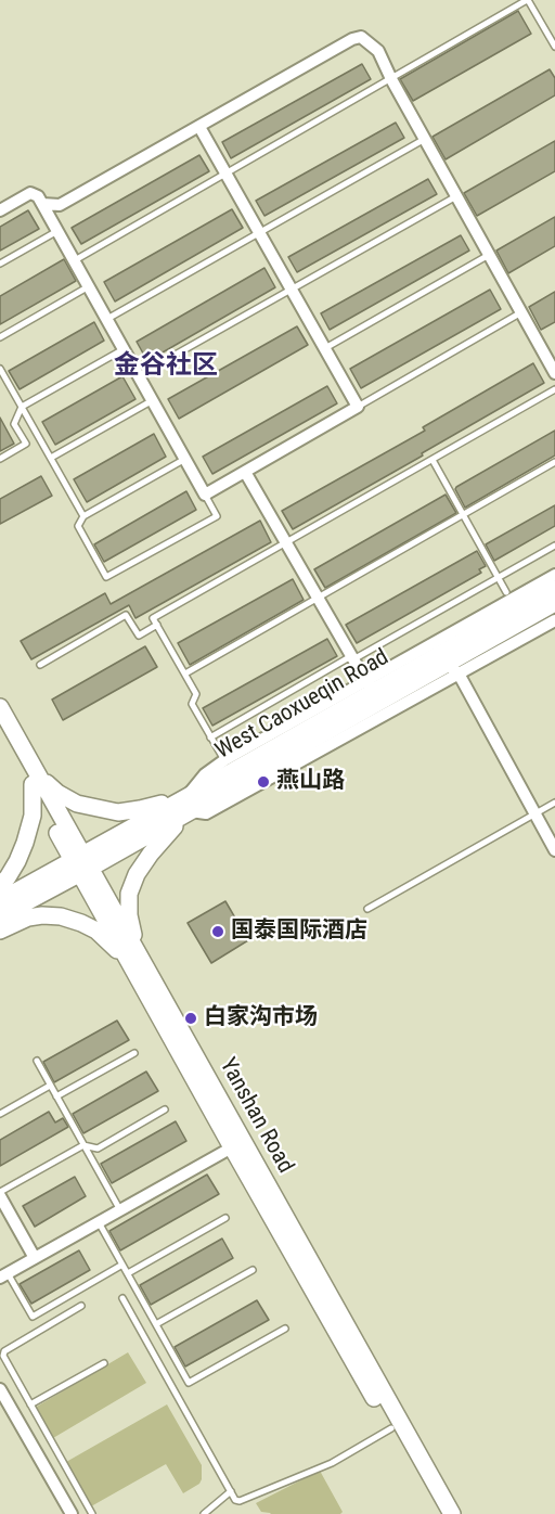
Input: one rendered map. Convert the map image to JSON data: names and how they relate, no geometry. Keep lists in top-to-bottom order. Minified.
{"streets":{"main road":["West Caoxueqin Road","Yanshan Road"]},"crossings":[["West Caoxueqin Road","Yanshan Road"]],"districts":["金谷社区"],"places":["燕山路","国泰国际酒店","白家沟市场"]}
